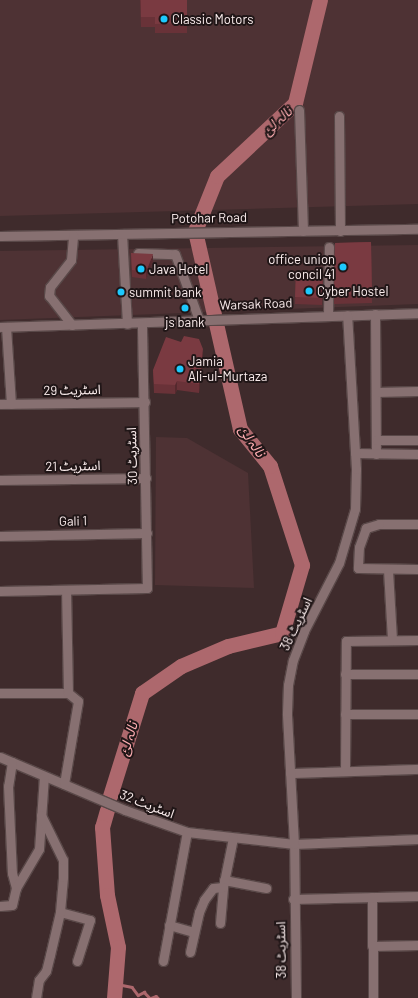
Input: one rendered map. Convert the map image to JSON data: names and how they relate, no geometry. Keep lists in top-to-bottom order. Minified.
{"streets":{"street":["Potohar Road","Warsak Road","اسٹریٹ 29","اسٹریٹ 30","اسٹریٹ 21","Gali 1","اسٹریٹ 38","اسٹریٹ 32"]},"crossings":[["Warsak Road","اسٹریٹ 30"],["Warsak Road","اسٹریٹ 38"],["اسٹریٹ 29","اسٹریٹ 30"],["اسٹریٹ 30","اسٹریٹ 21"],["اسٹریٹ 30","Gali 1"],["اسٹریٹ 38","اسٹریٹ 32"]],"water":["نالہ لئ"],"places":["Classic Motors","office union concil 41","Java Hotel","Cyber Hostel","summit bank","js bank","Jamia Ali-ul-Murtaza"]}
